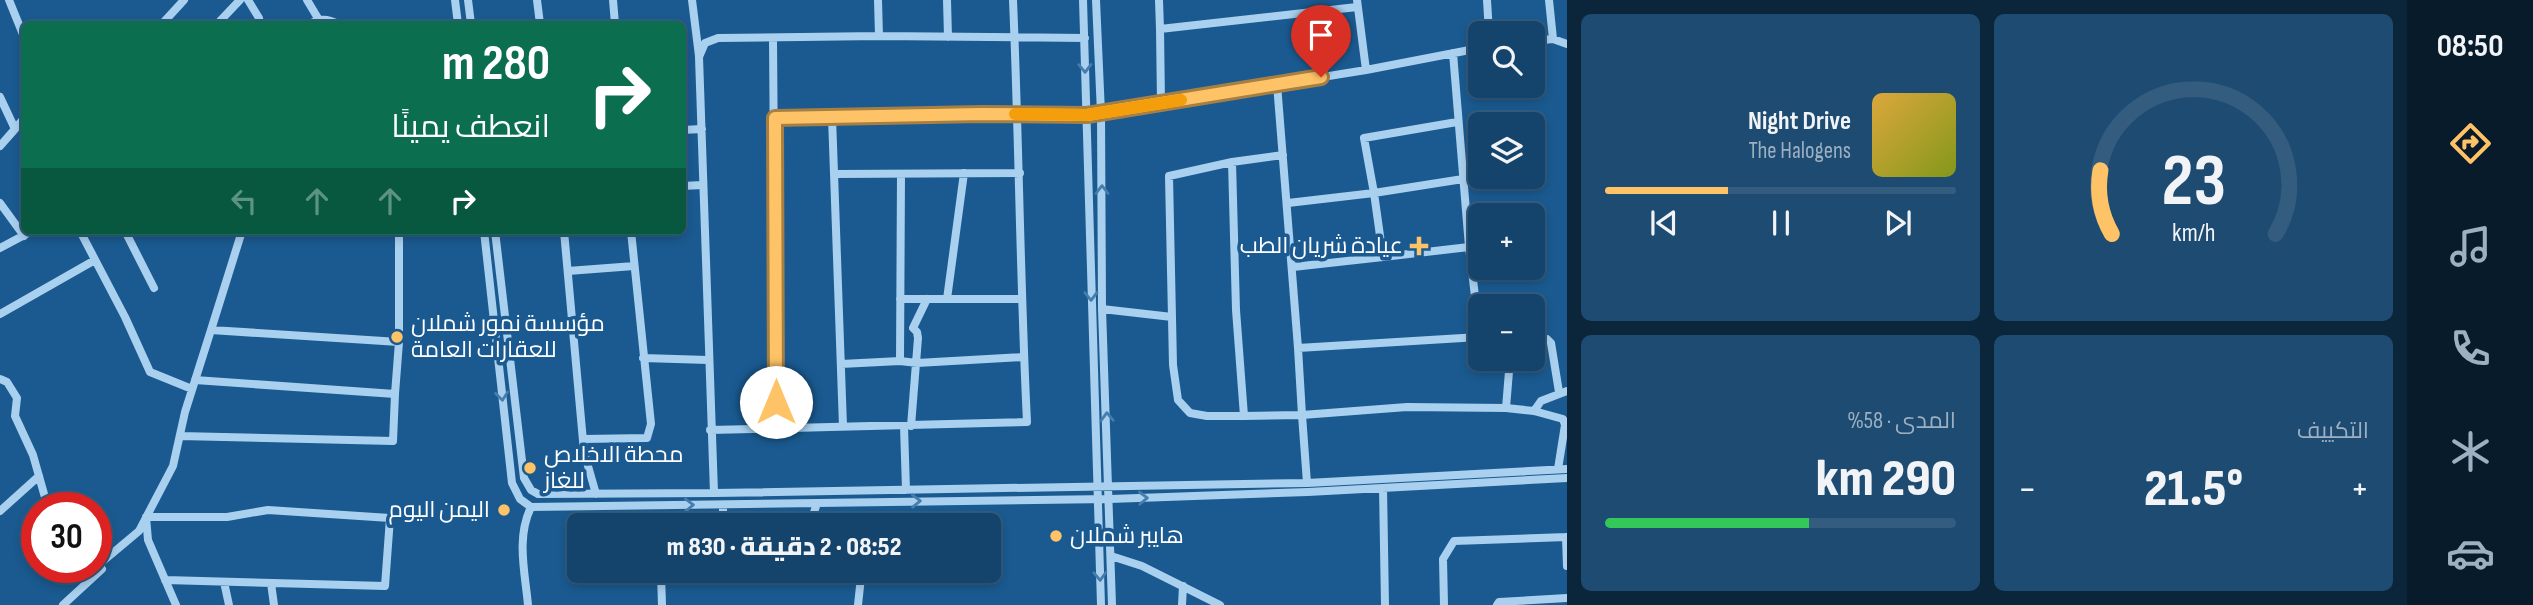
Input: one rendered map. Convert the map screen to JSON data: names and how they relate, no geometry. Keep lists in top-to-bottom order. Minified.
{"places":{"health":["عيادة شريان الطب"],"other":["مؤسسة نمور شملان للعقارات العامة","محطة الاخلاص للغاز","اليمن اليوم","هايبر شملان"]},"page":{"tabs":"08:50","map_buttons":["+","−"],"turn":["280 m","انعطف يمينًا"],"song":["Night Drive","The Halogens"],"tile":["التكييف",["المدى · 58%","290 km"]],"heat":["−","21.5°","+"],"limit":"30","trip":"08:52 · 2 دقيقة · 830 m","gauge":["23","km/h"]}}
